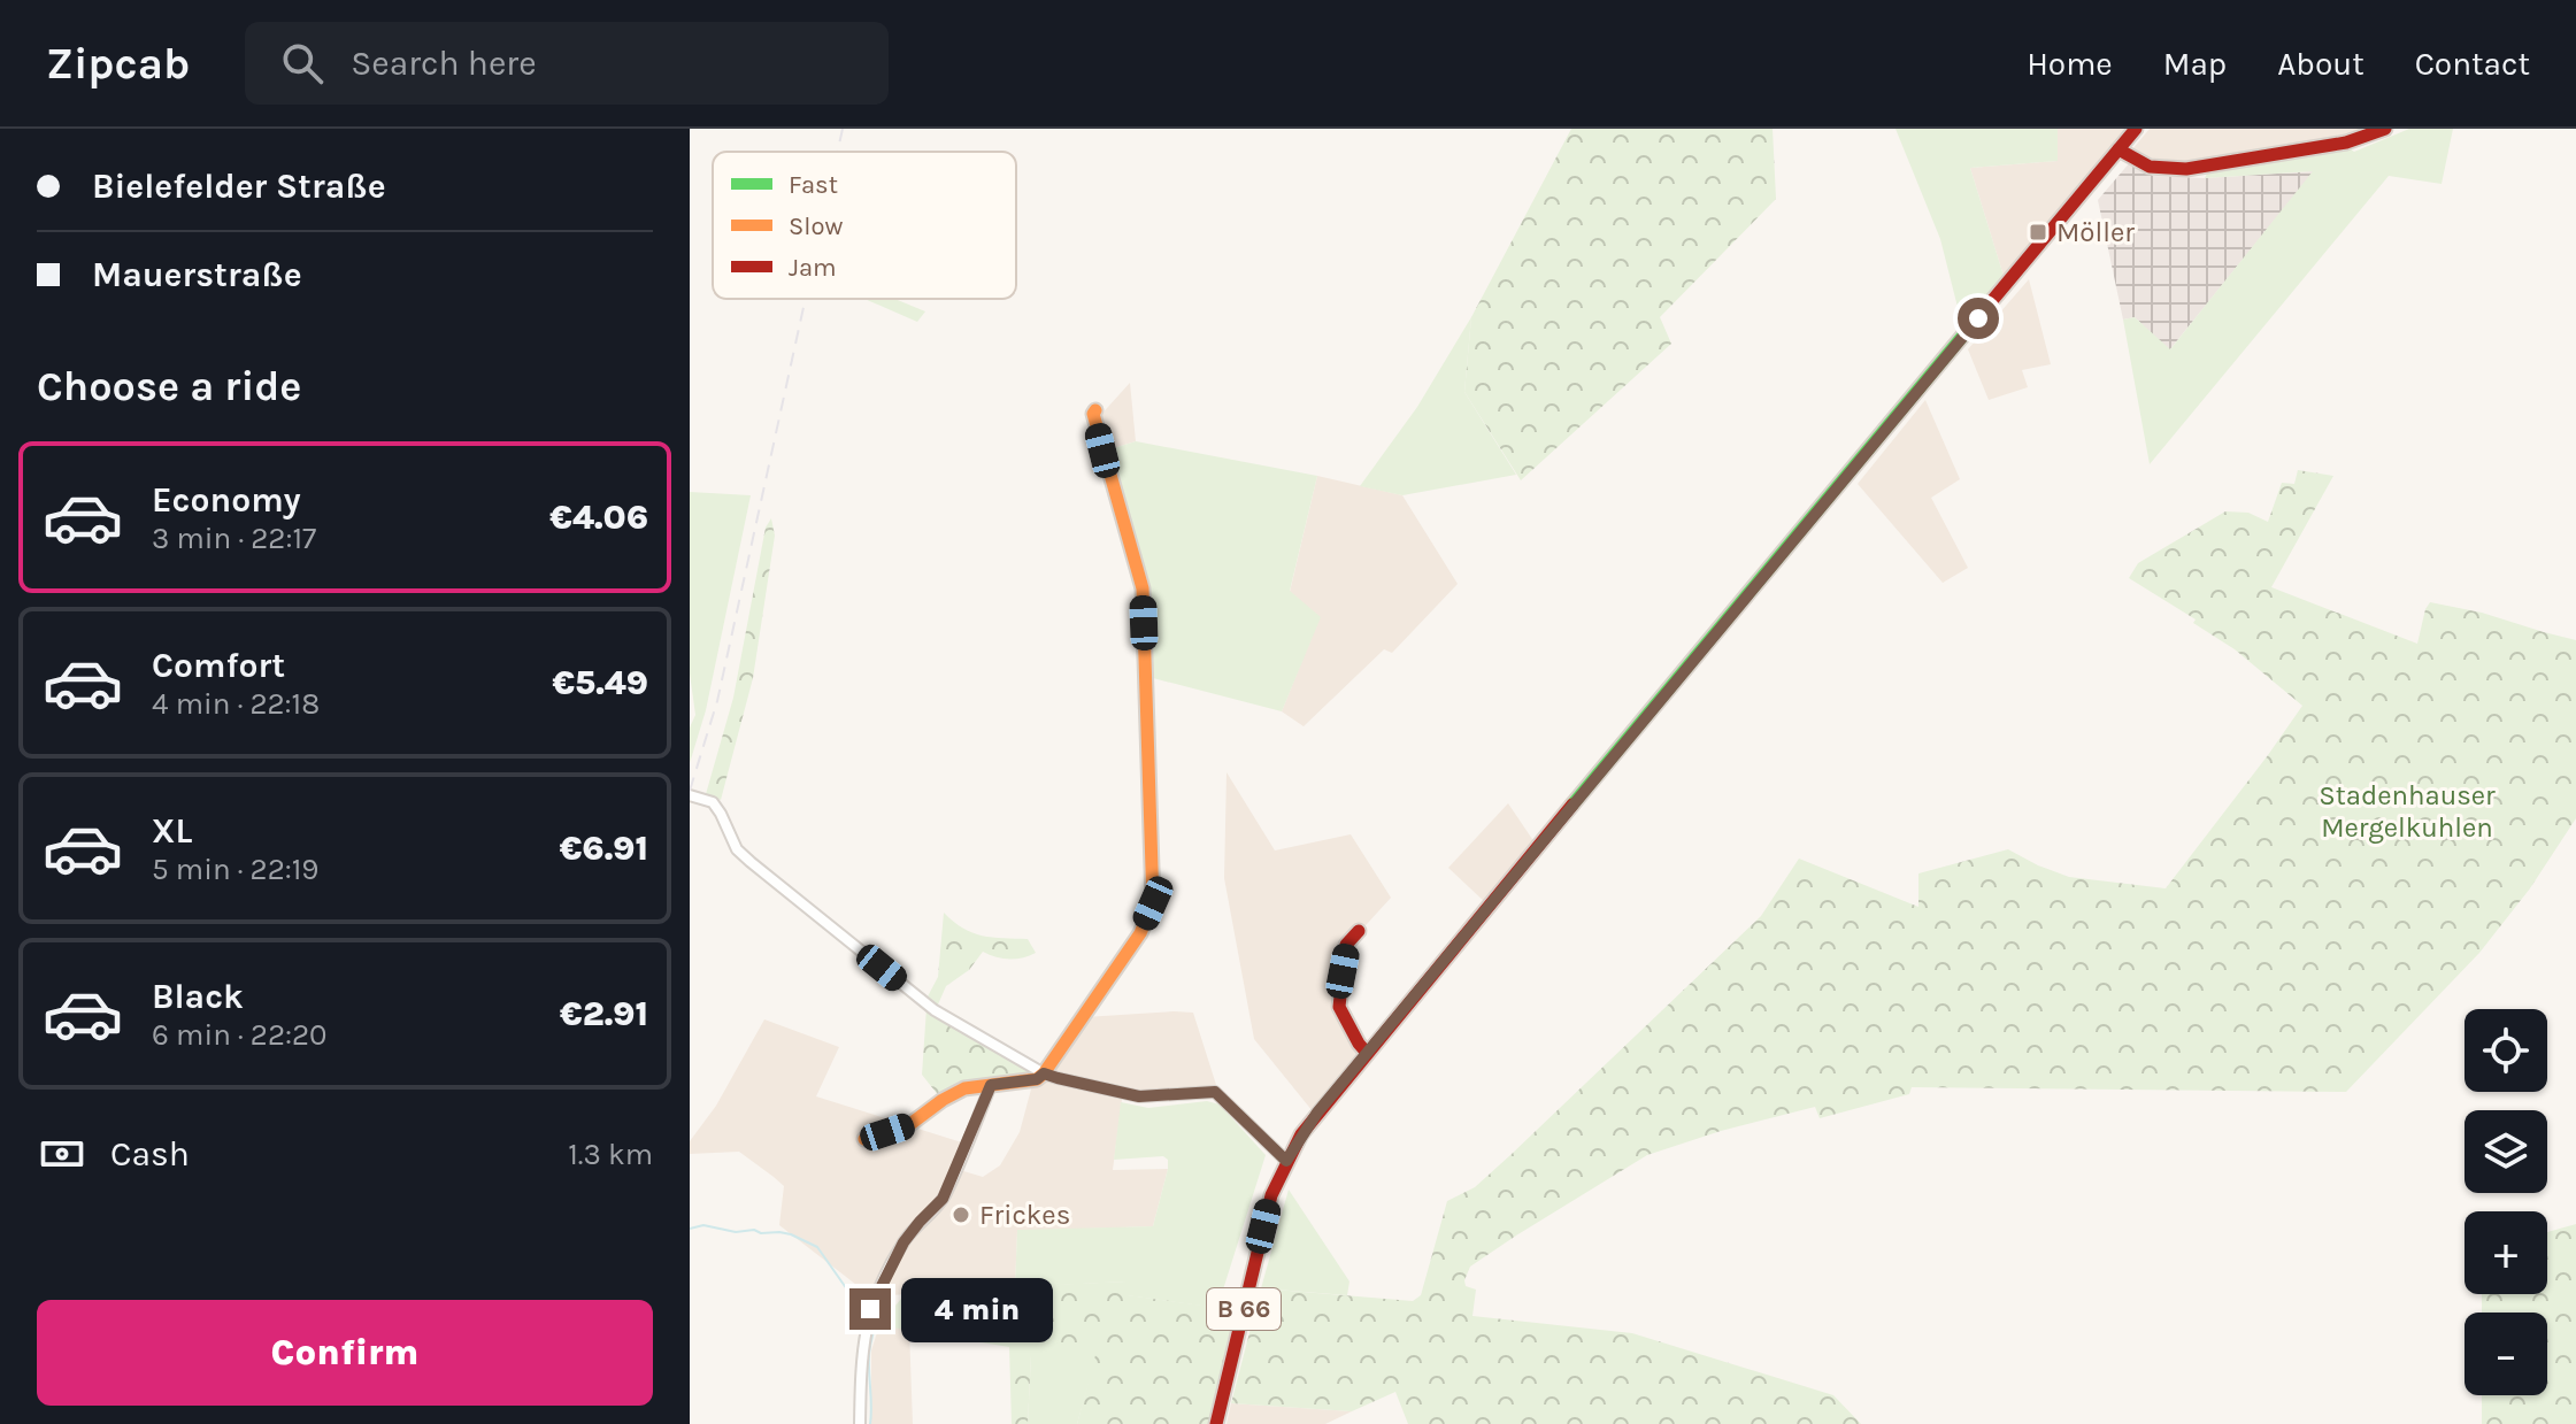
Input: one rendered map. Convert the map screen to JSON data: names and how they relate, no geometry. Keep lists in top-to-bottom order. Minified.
{"streets":{"main road":["B 66"]},"parks":["Stadenhauser Mergelkuhlen"],"places":{"transit":["Möller"],"other":["Frickes"]},"legend":["Fast","Slow","Jam"],"page":{"header":"Zipcab","search":"Search here","nav":["Home","Map","About","Contact"],"banner":["Bielefelder Straße","Mauerstraße"],"heading":"Choose a ride","list":[{"name":"Economy","note":"3 min · 22:17","value":"€4.06"},{"name":"Comfort","note":"4 min · 22:18","value":"€5.49"},{"name":"XL","note":"5 min · 22:19","value":"€6.91"},{"name":"Black","note":"6 min · 22:20","value":"€2.91"}],"map_buttons":["+","−"],"pay":["Cash","1.3 km"],"bubble":"4 min","buttons":"Confirm"}}
